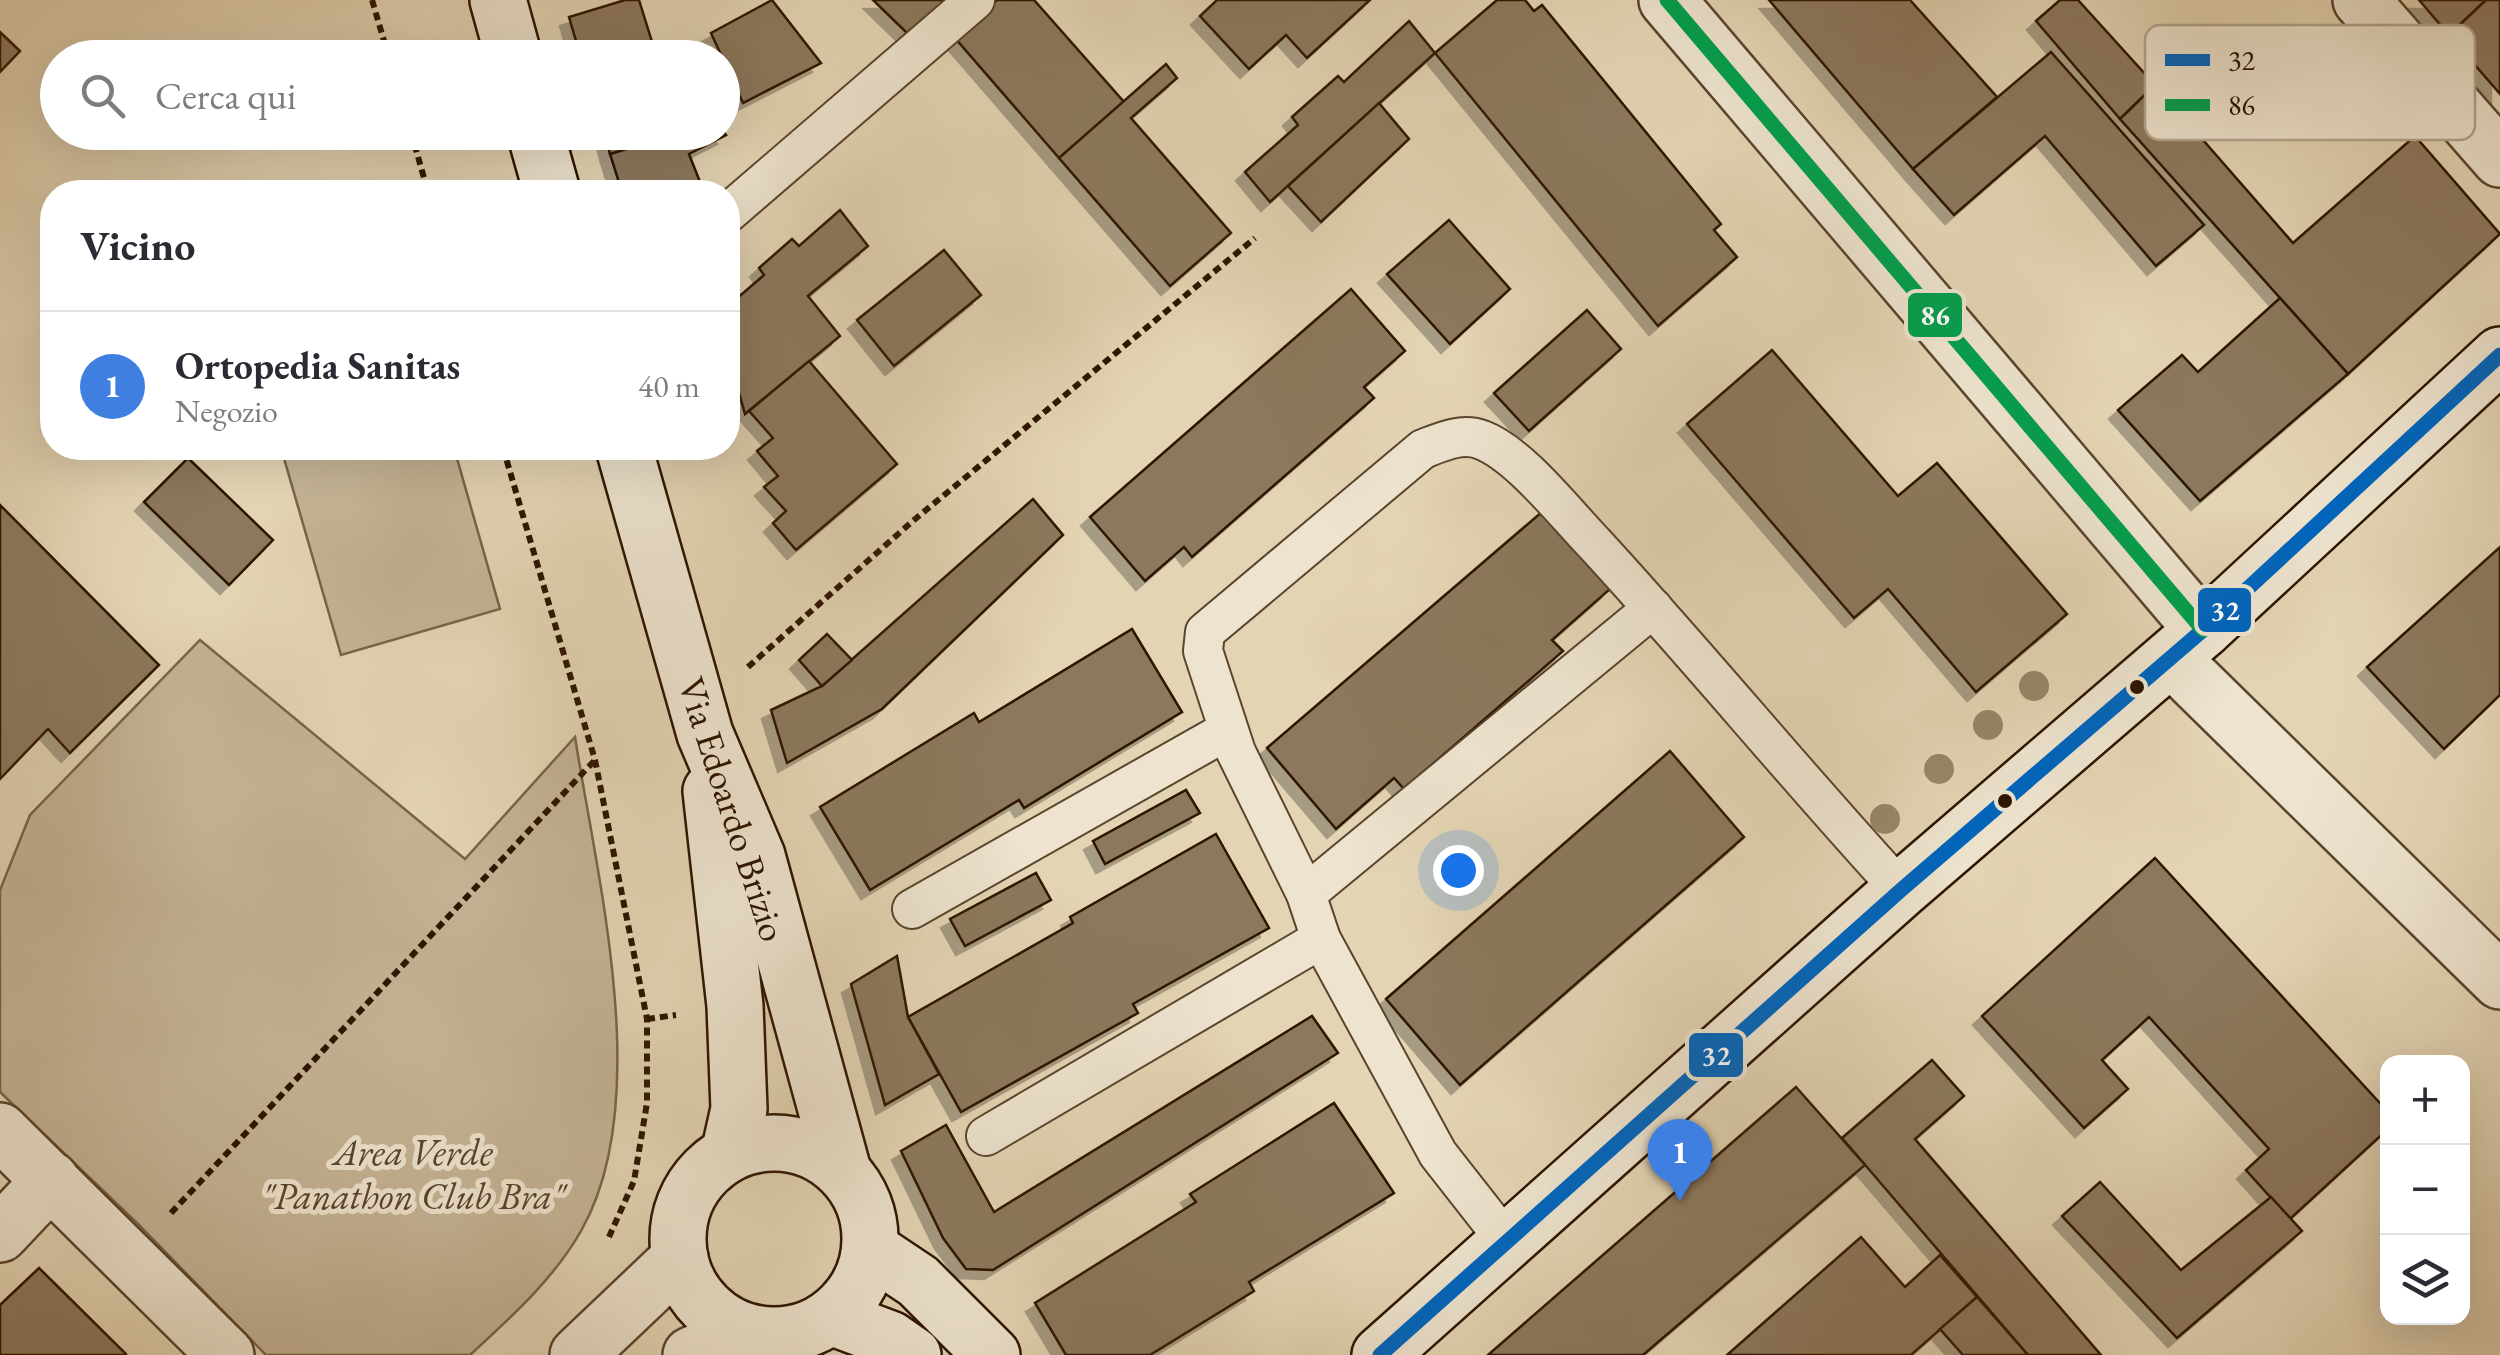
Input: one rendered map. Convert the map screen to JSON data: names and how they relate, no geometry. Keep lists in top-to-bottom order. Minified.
{"streets":{"main road":["Via Edoardo Brizio"]},"parks":["Area Verde \"Panathon Club Bra\""],"lines":["transit line 86","transit line 32"],"legend":["32","86"],"page":{"search":"Cerca qui","heading":"Vicino","list":[{"mark":"1","name":"Ortopedia Sanitas","note":"Negozio","value":"40 m"}],"map_buttons":["+","−"],"pins":"1"}}
